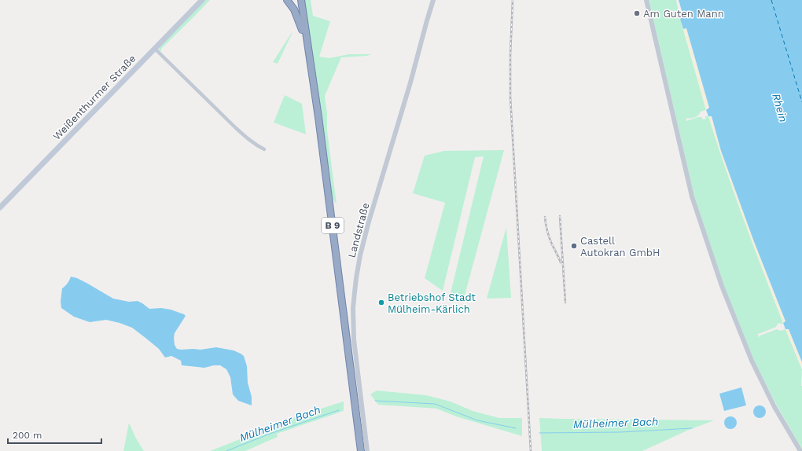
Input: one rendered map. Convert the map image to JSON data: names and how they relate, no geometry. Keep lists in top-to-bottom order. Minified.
{"streets":{"highway":["B 9"],"main road":["Weißenthurmer Straße"],"street":["Landstraße"]},"water":["Rhein","Mülheimer Bach"],"places":["Am Guten Mann","Castell Autokran GmbH","Betriebshof Stadt Mülheim-Kärlich"],"scale_bar":"200 m"}
